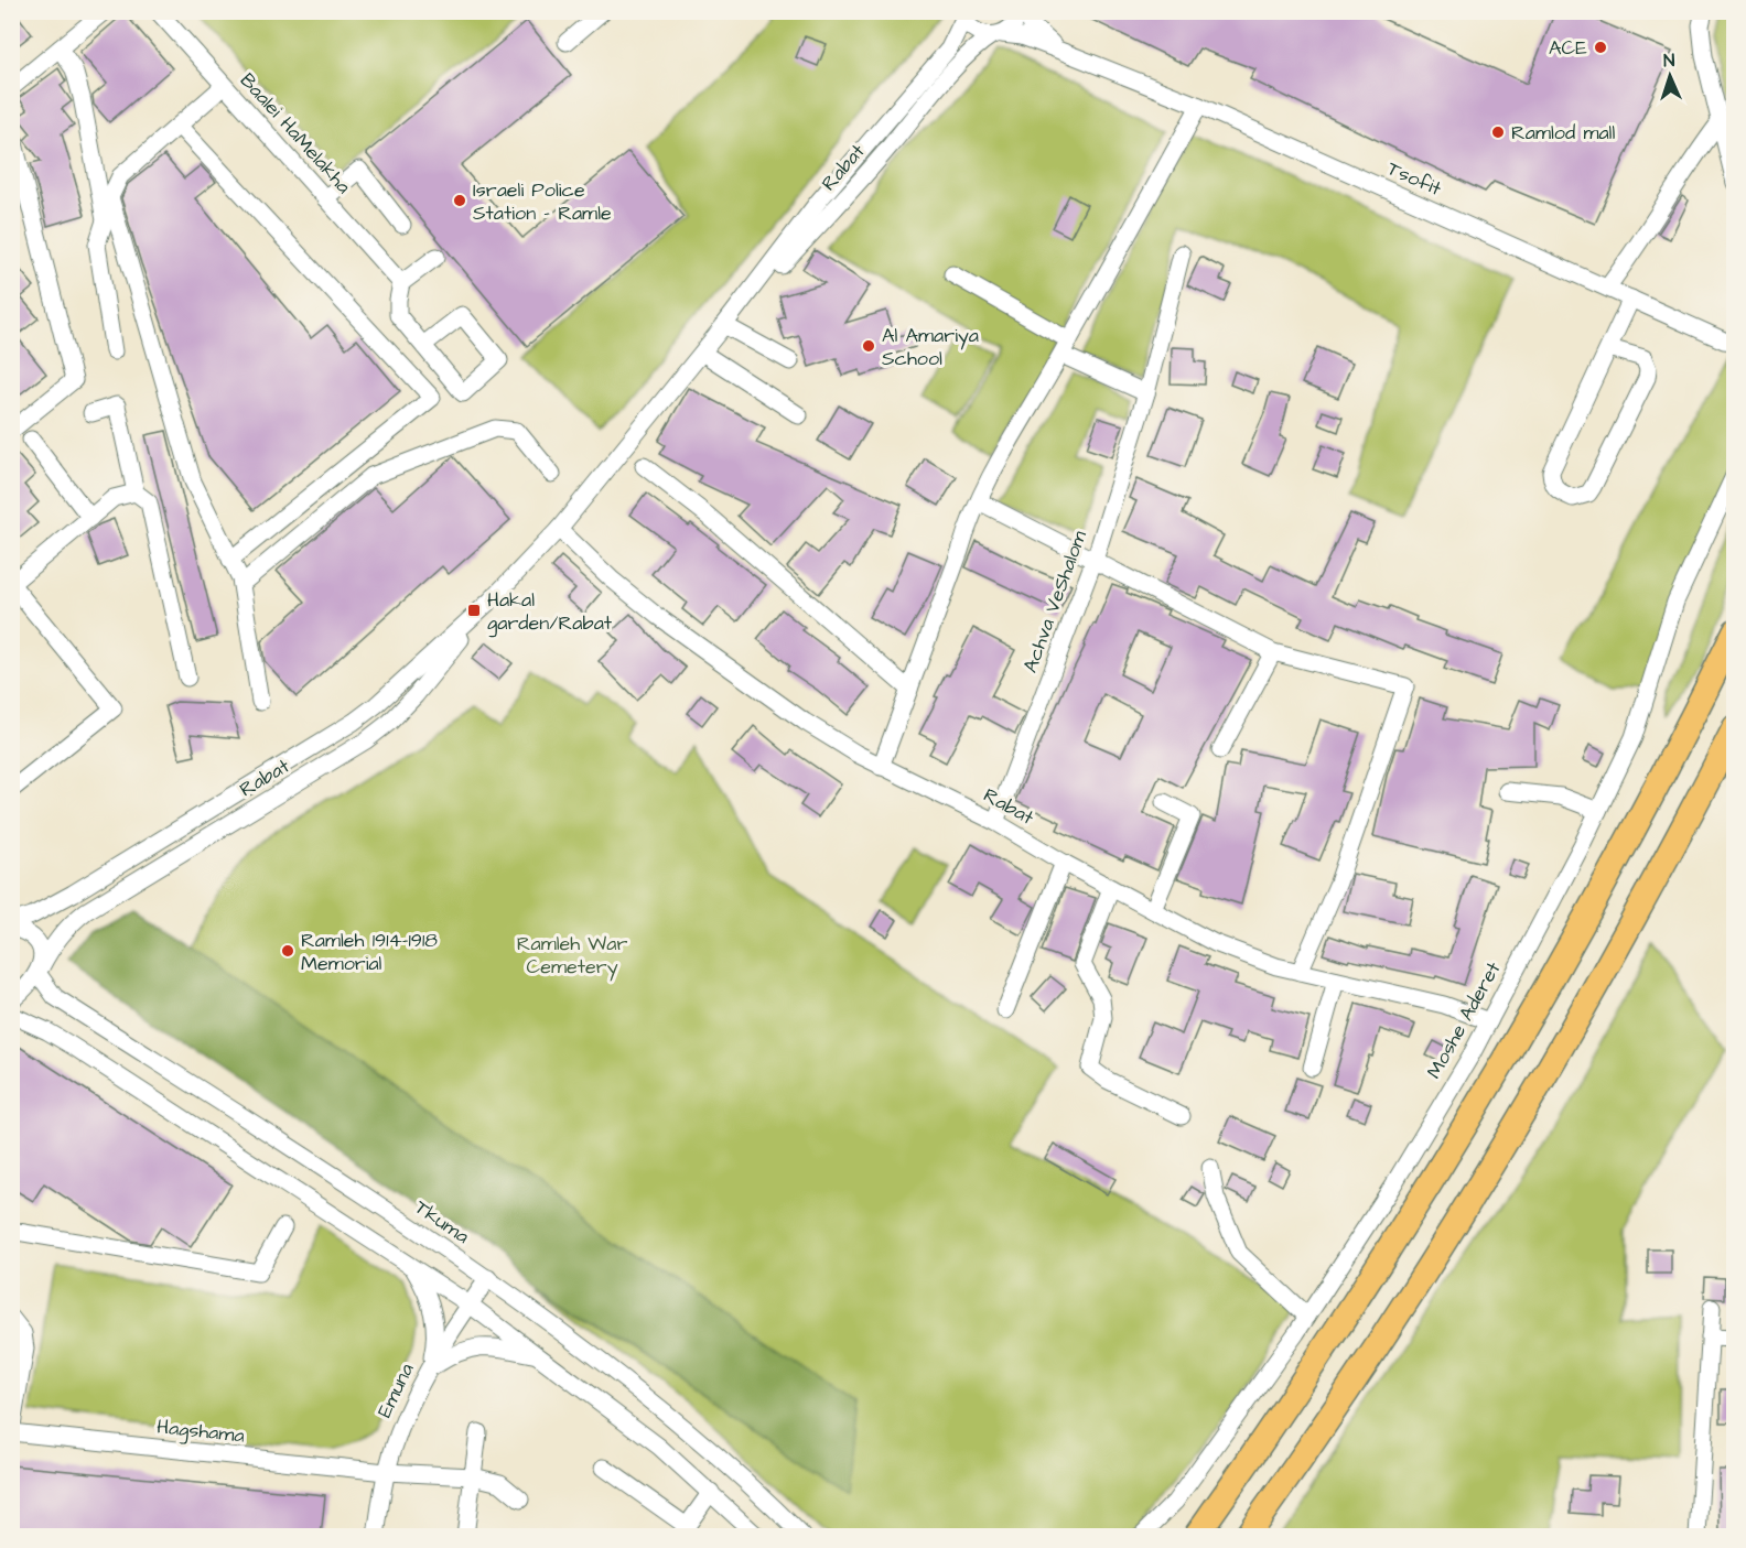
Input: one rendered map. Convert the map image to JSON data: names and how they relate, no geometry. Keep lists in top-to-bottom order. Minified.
{"streets":{"street":["Baalei HaMelakha","Rabat","Tsofit","Achva VeShalom","Moshe Aderet","Tkuma","Emuna","Hagshama"]},"crossings":[["Rabat","Tsofit"],["Rabat","Achva VeShalom"],["Rabat","Moshe Aderet"],["Rabat","Tkuma"],["Tkuma","Emuna"],["Emuna","Hagshama"]],"parks":["Ramleh War Cemetery"],"places":{"other":["ACE","Ramlod mall","Israeli Police Station - Ramle","Al Amariya School","Ramleh 1914-1918 Memorial"],"transit":["Hakal garden/Rabat"]},"north":"top"}
